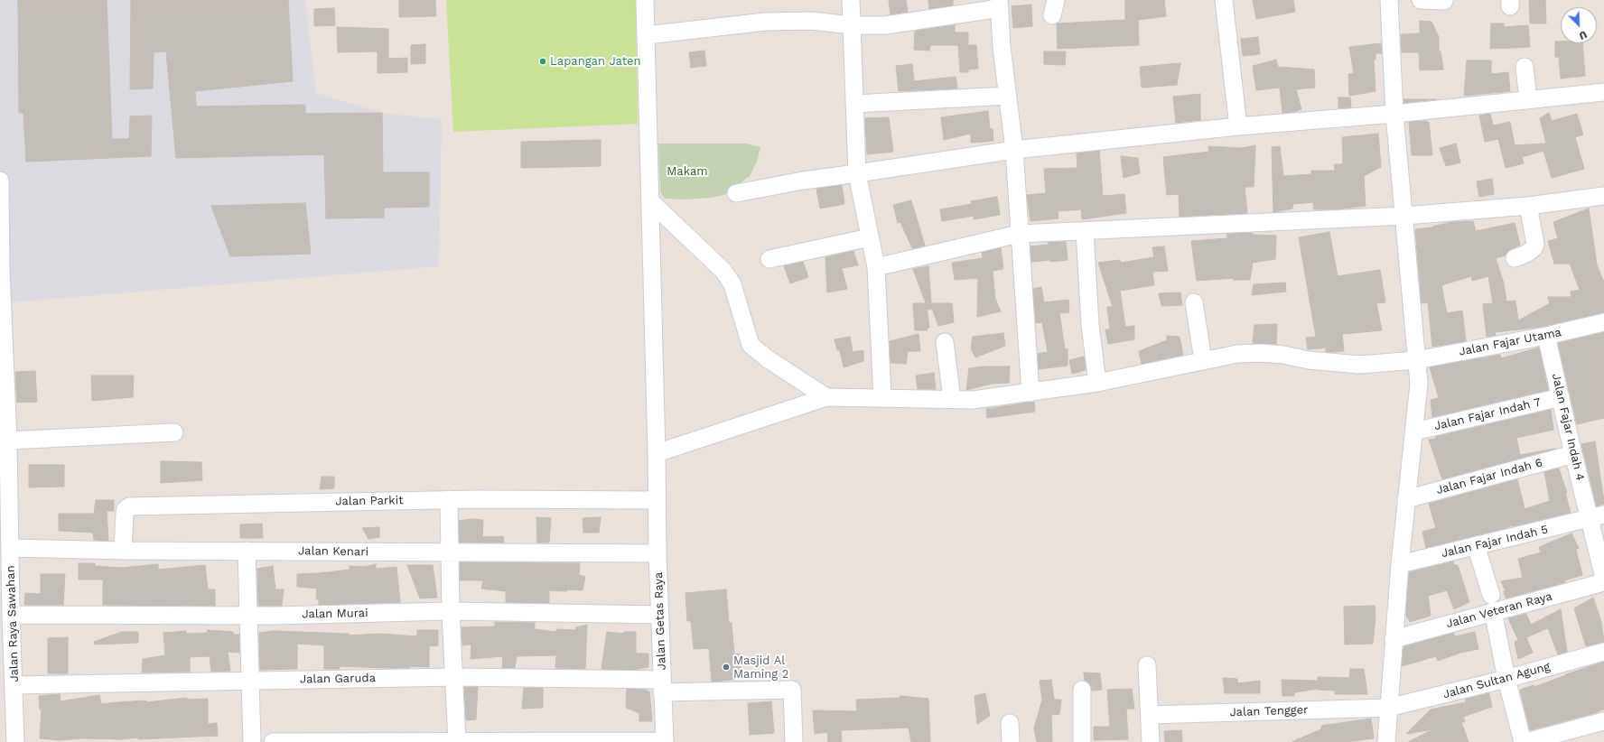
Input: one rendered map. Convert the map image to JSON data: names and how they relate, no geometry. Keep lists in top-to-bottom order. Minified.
{"streets":{"street":["Jalan Fajar Utama","Jalan Fajar Indah 7","Jalan Fajar Indah 4","Jalan Fajar Indah 6","Jalan Parkit","Jalan Fajar Indah 5","Jalan Kenari","Jalan Veteran Raya","Jalan Murai","Jalan Getas Raya","Jalan Raya Sawahan","Jalan Garuda","Jalan Sultan Agung","Jalan Tengger"]},"crossings":[["Jalan Fajar Utama","Jalan Fajar Indah 4"],["Jalan Fajar Indah 7","Jalan Fajar Indah 4"],["Jalan Fajar Indah 4","Jalan Fajar Indah 6"],["Jalan Fajar Indah 4","Jalan Fajar Indah 5"],["Jalan Parkit","Jalan Kenari"],["Jalan Parkit","Jalan Getas Raya"],["Jalan Kenari","Jalan Getas Raya"],["Jalan Kenari","Jalan Raya Sawahan"],["Jalan Murai","Jalan Getas Raya"],["Jalan Murai","Jalan Raya Sawahan"],["Jalan Getas Raya","Jalan Garuda"],["Jalan Raya Sawahan","Jalan Garuda"],["Jalan Sultan Agung","Jalan Tengger"]],"parks":["Makam"],"places":["Lapangan Jaten","Masjid Al Maming 2"],"north":"bottom right"}
